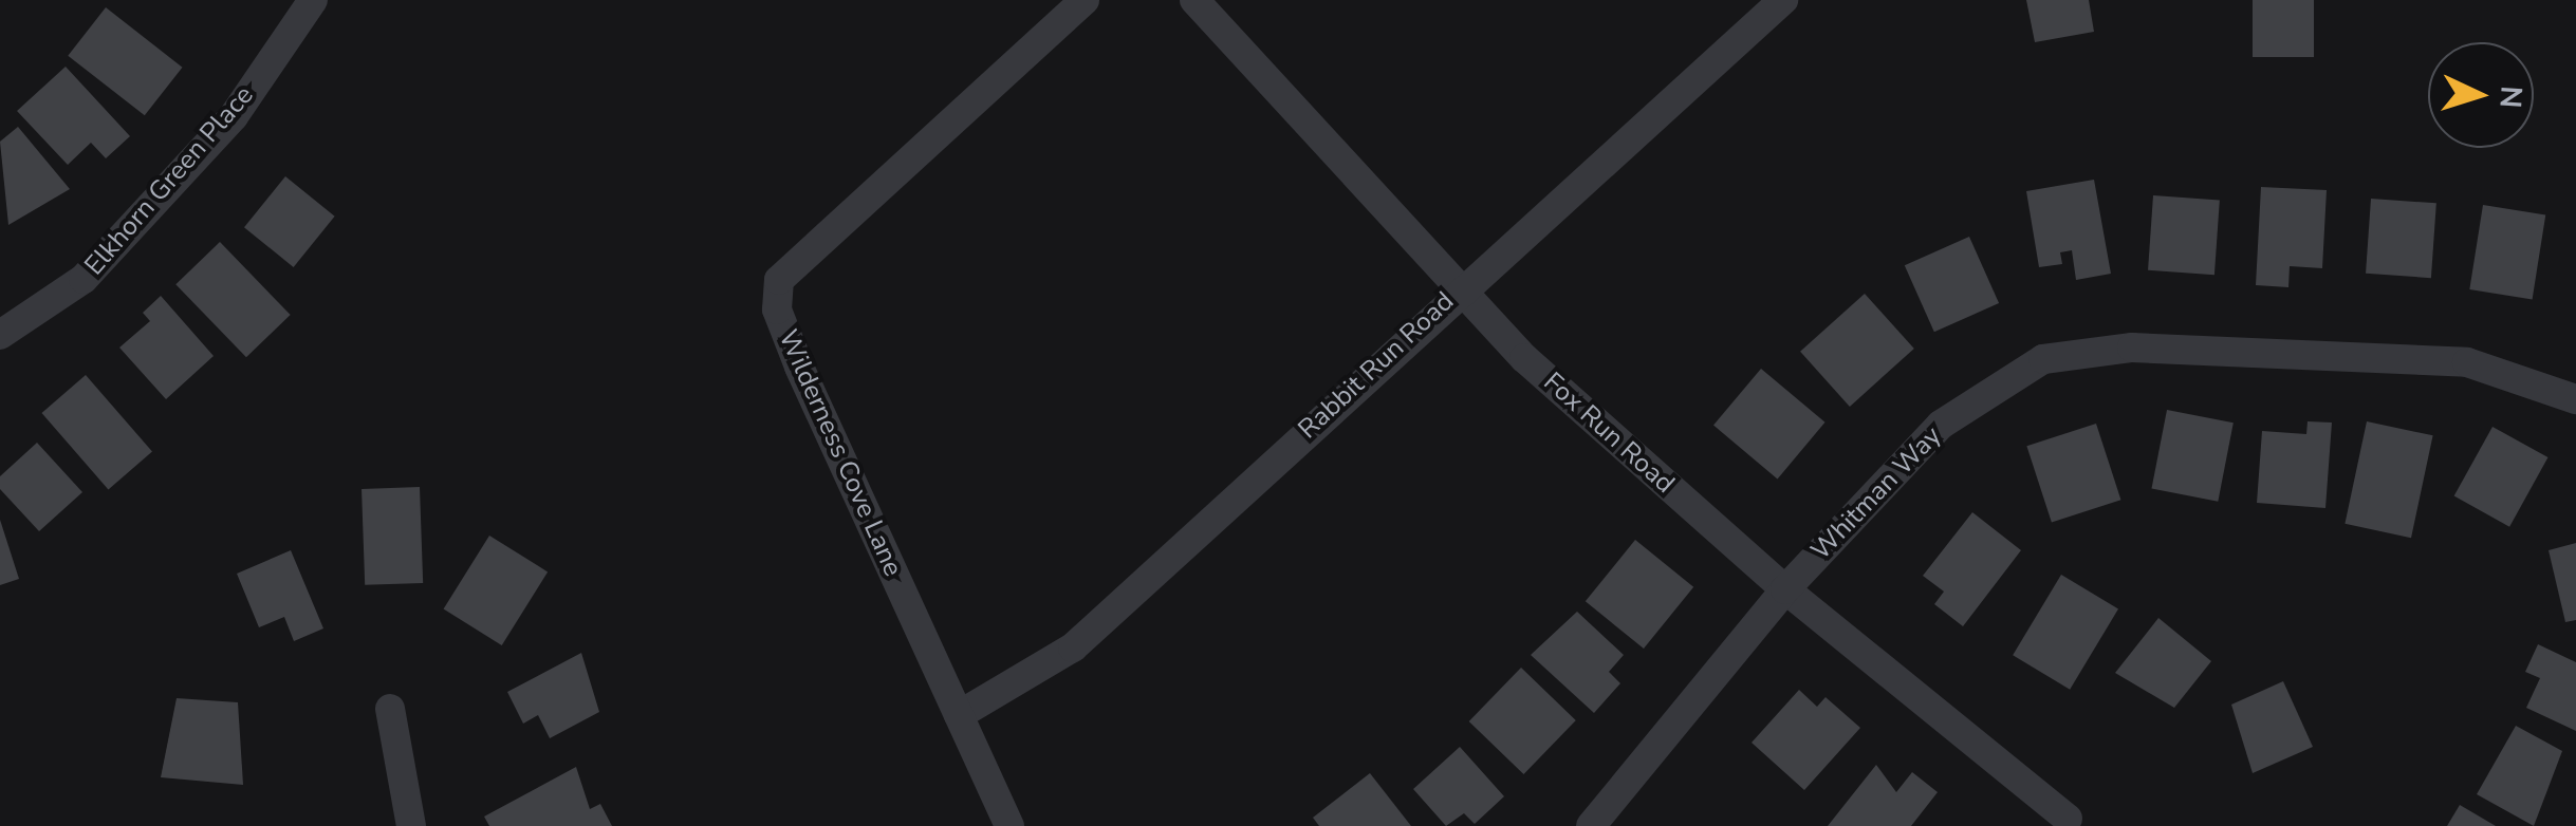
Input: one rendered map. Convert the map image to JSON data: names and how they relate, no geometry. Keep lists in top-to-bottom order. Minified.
{"streets":{"street":["Elkhorn Green Place","Rabbit Run Road","Fox Run Road","Wilderness Cove Lane","Whitman Way"]},"crossings":[["Rabbit Run Road","Fox Run Road"],["Rabbit Run Road","Wilderness Cove Lane"],["Fox Run Road","Whitman Way"]],"north":"right"}
